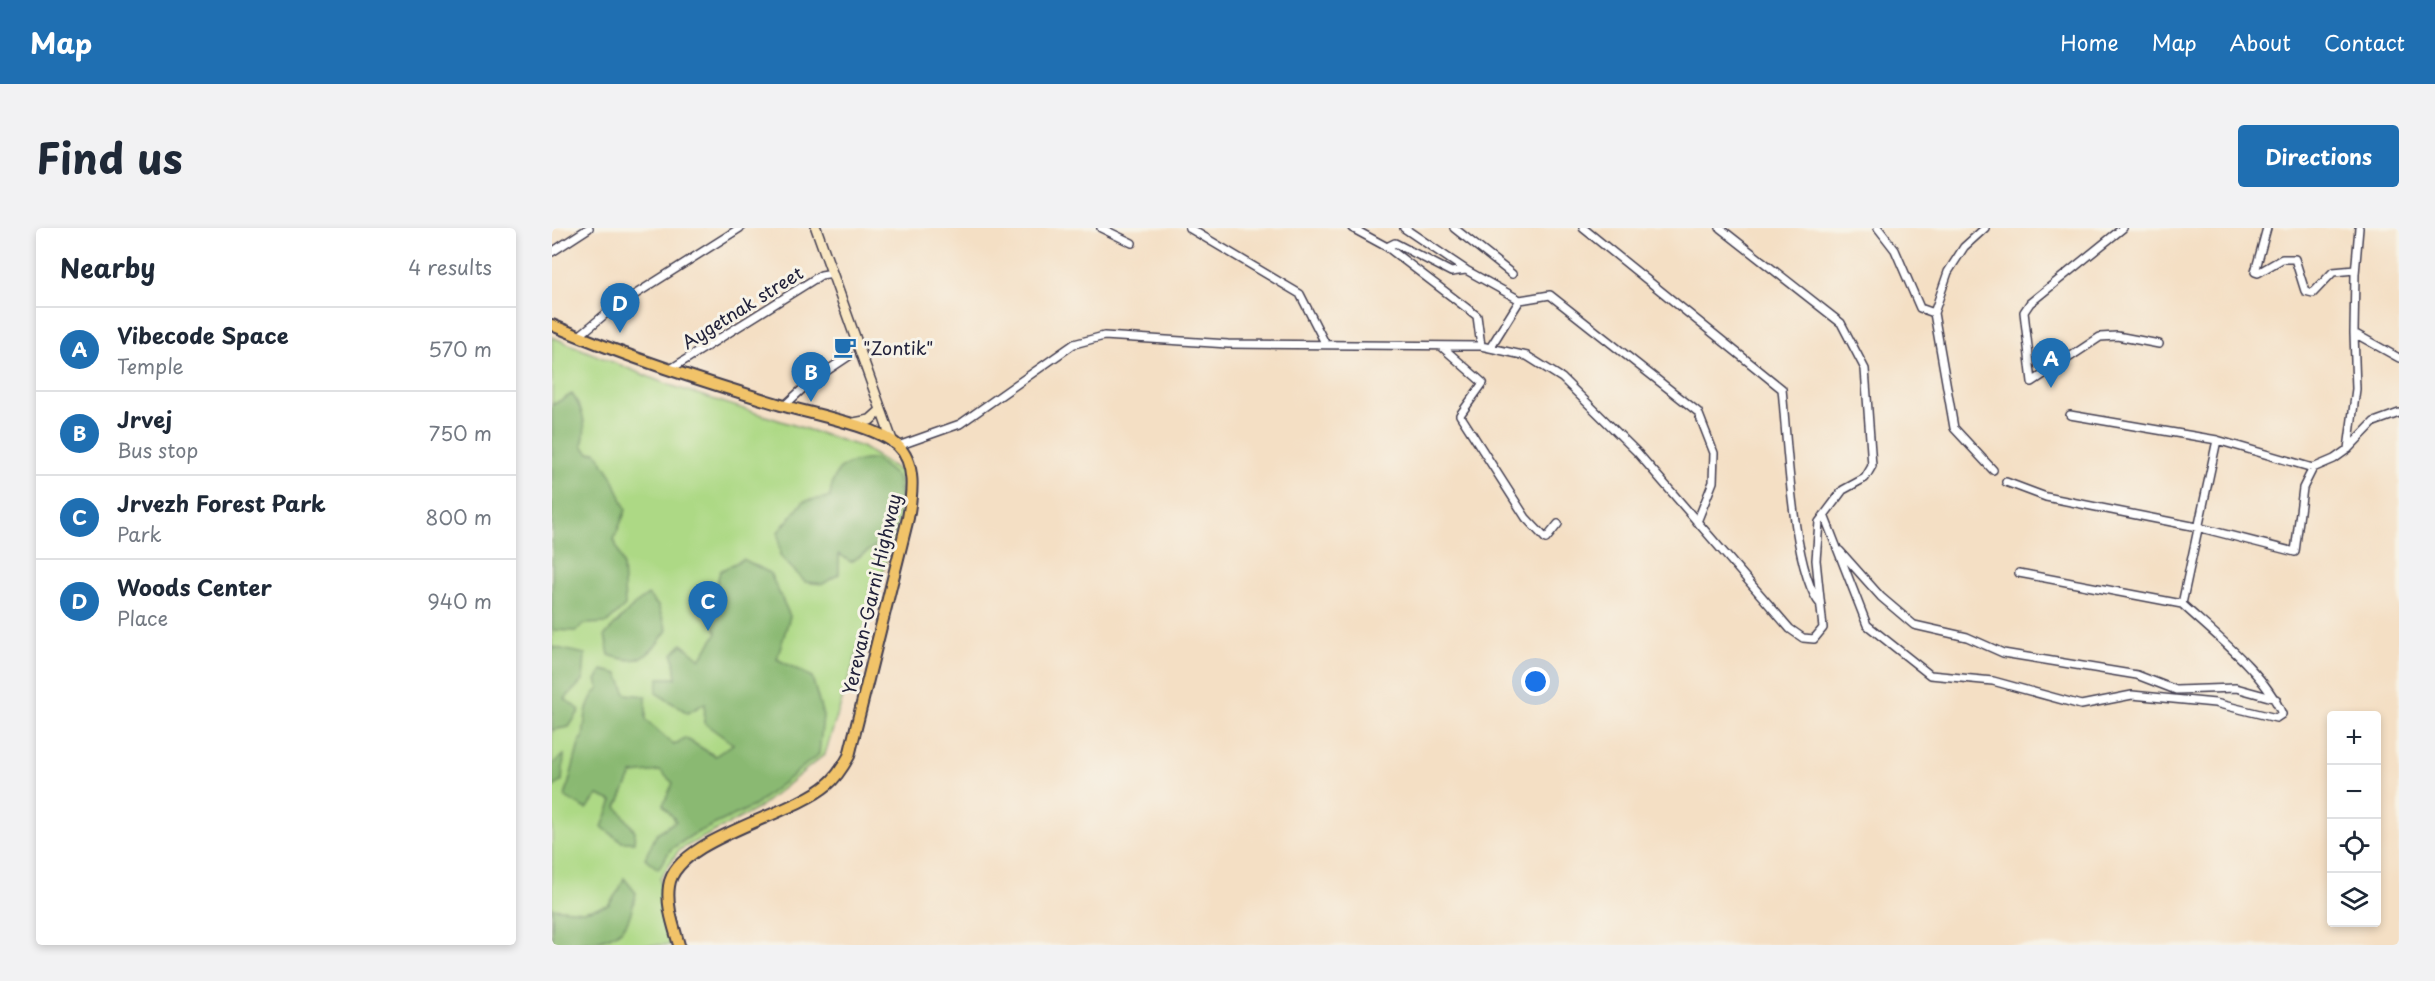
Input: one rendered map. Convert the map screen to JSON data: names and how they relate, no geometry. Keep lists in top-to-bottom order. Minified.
{"streets":{"main road":["Yerevan-Garni Highway"],"street":["Aygetnak street"]},"places":{"cafe":["\"Zontik\""]},"page":{"header":"Map","nav":["Home","Map","About","Contact"],"title":"Find us","buttons":"Directions","heading":["Nearby","4 results"],"pins":["D","A","B","C"],"list":[{"mark":"A","name":"Vibecode Space","note":"Temple","value":"570 m"},{"mark":"B","name":"Jrvej","note":"Bus stop","value":"750 m"},{"mark":"C","name":"Jrvezh Forest Park","note":"Park","value":"800 m"},{"mark":"D","name":"Woods Center","note":"Place","value":"940 m"}],"map_buttons":["+","−"]}}
